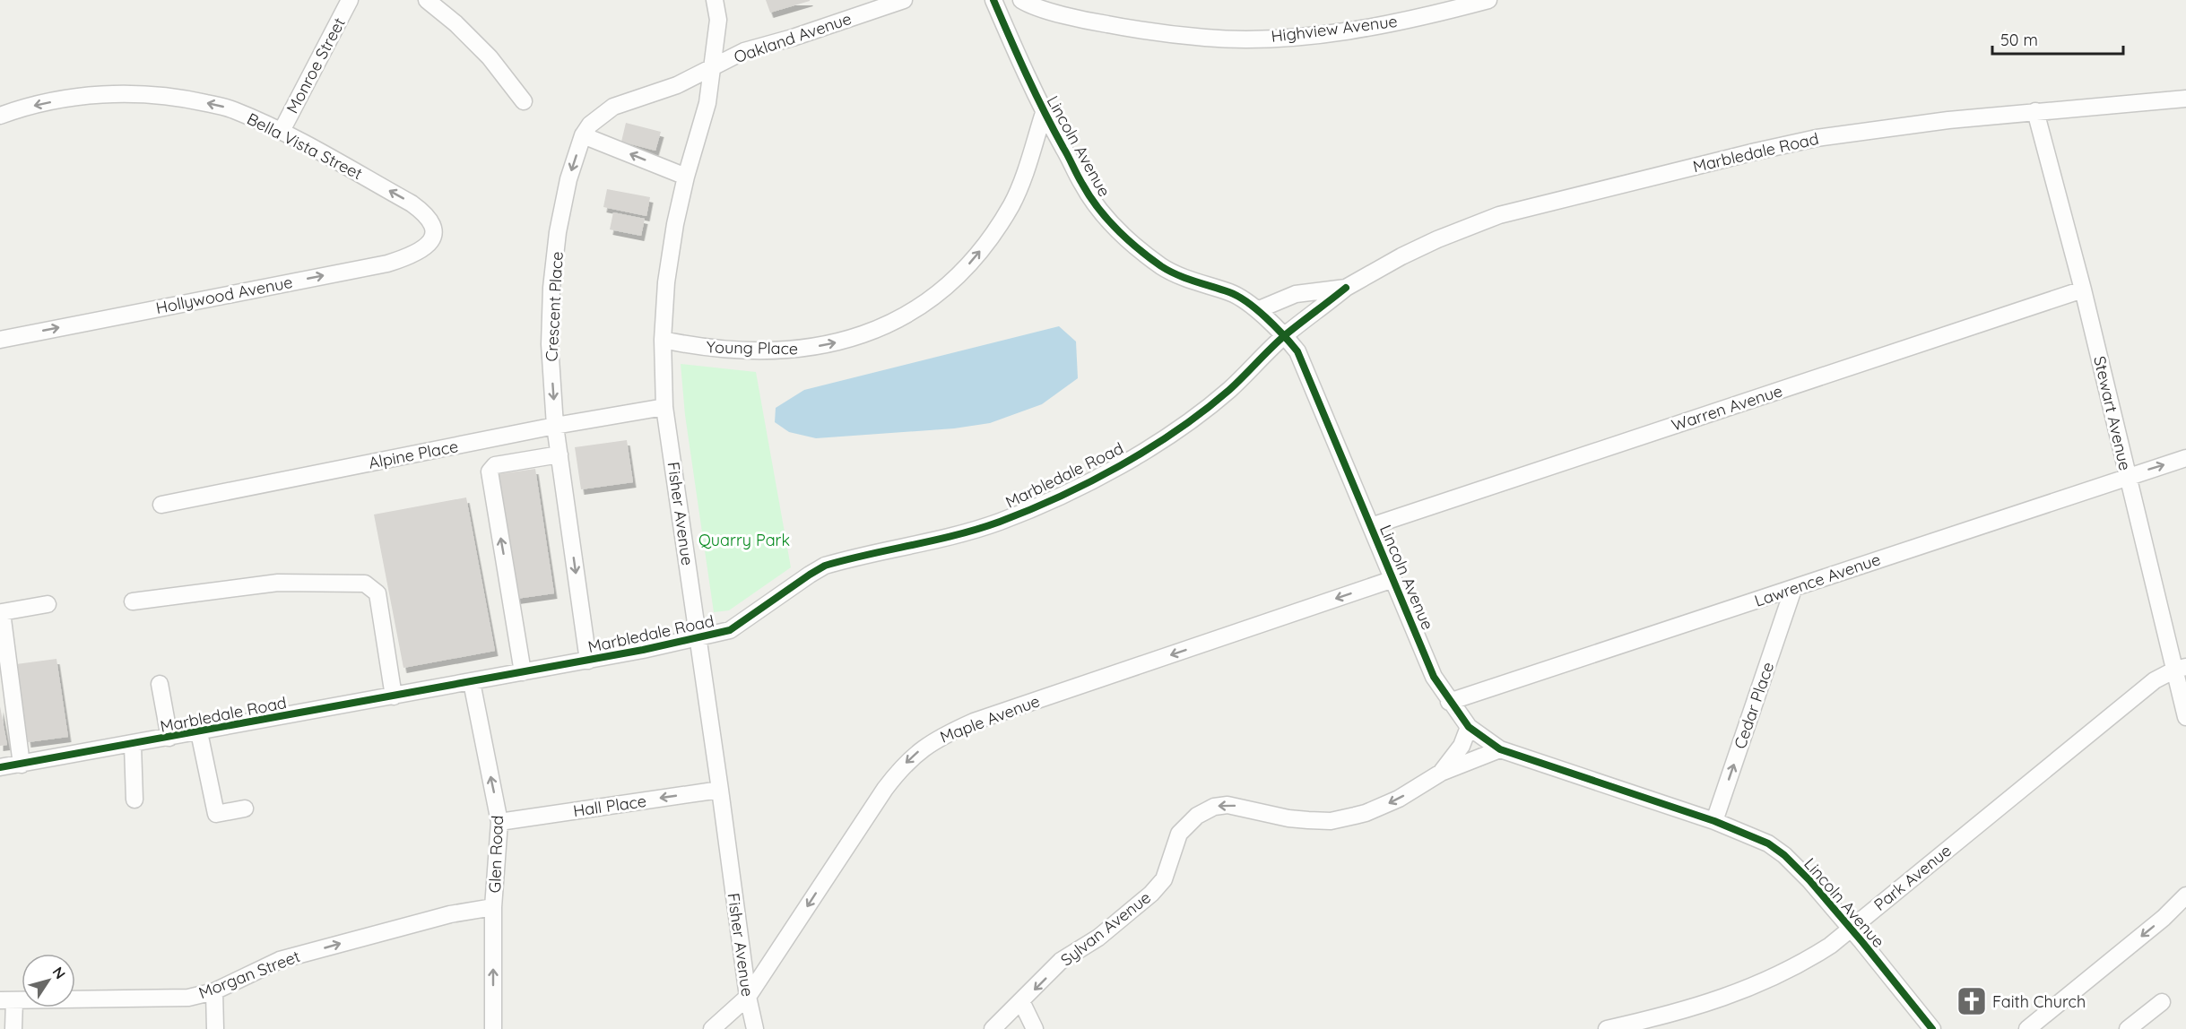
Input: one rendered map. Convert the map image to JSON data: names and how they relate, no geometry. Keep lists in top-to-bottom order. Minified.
{"streets":{"street":["Highview Avenue","Oakland Avenue","Monroe Street","Bella Vista Street","Lincoln Avenue","Marbledale Road","Hollywood Avenue","Crescent Place","Young Place","Warren Avenue","Stewart Avenue","Alpine Place","Fisher Avenue","Lawrence Avenue","Cedar Place","Maple Avenue","Hall Place","Glen Road","Park Avenue","Sylvan Avenue","Morgan Street"]},"crossings":[["Oakland Avenue","Crescent Place"],["Oakland Avenue","Fisher Avenue"],["Monroe Street","Bella Vista Street"],["Bella Vista Street","Hollywood Avenue"],["Lincoln Avenue","Marbledale Road"],["Lincoln Avenue","Young Place"],["Lincoln Avenue","Warren Avenue"],["Lincoln Avenue","Lawrence Avenue"],["Lincoln Avenue","Cedar Place"],["Lincoln Avenue","Maple Avenue"],["Lincoln Avenue","Park Avenue"],["Lincoln Avenue","Sylvan Avenue"],["Marbledale Road","Crescent Place"],["Marbledale Road","Stewart Avenue"],["Marbledale Road","Fisher Avenue"],["Marbledale Road","Glen Road"],["Crescent Place","Alpine Place"],["Crescent Place","Fisher Avenue"],["Young Place","Fisher Avenue"],["Warren Avenue","Stewart Avenue"],["Stewart Avenue","Lawrence Avenue"],["Stewart Avenue","Park Avenue"],["Alpine Place","Fisher Avenue"],["Fisher Avenue","Maple Avenue"],["Fisher Avenue","Hall Place"],["Lawrence Avenue","Cedar Place"],["Hall Place","Glen Road"],["Glen Road","Morgan Street"]],"one_way":["Bella Vista Street","Hollywood Avenue","Crescent Place","Young Place","Cedar Place","Maple Avenue","Hall Place","Glen Road","Sylvan Avenue","Morgan Street"],"parks":["Quarry Park"],"places":{"church":["Faith Church"]},"scale_bar":"50 m","north":"top right"}
